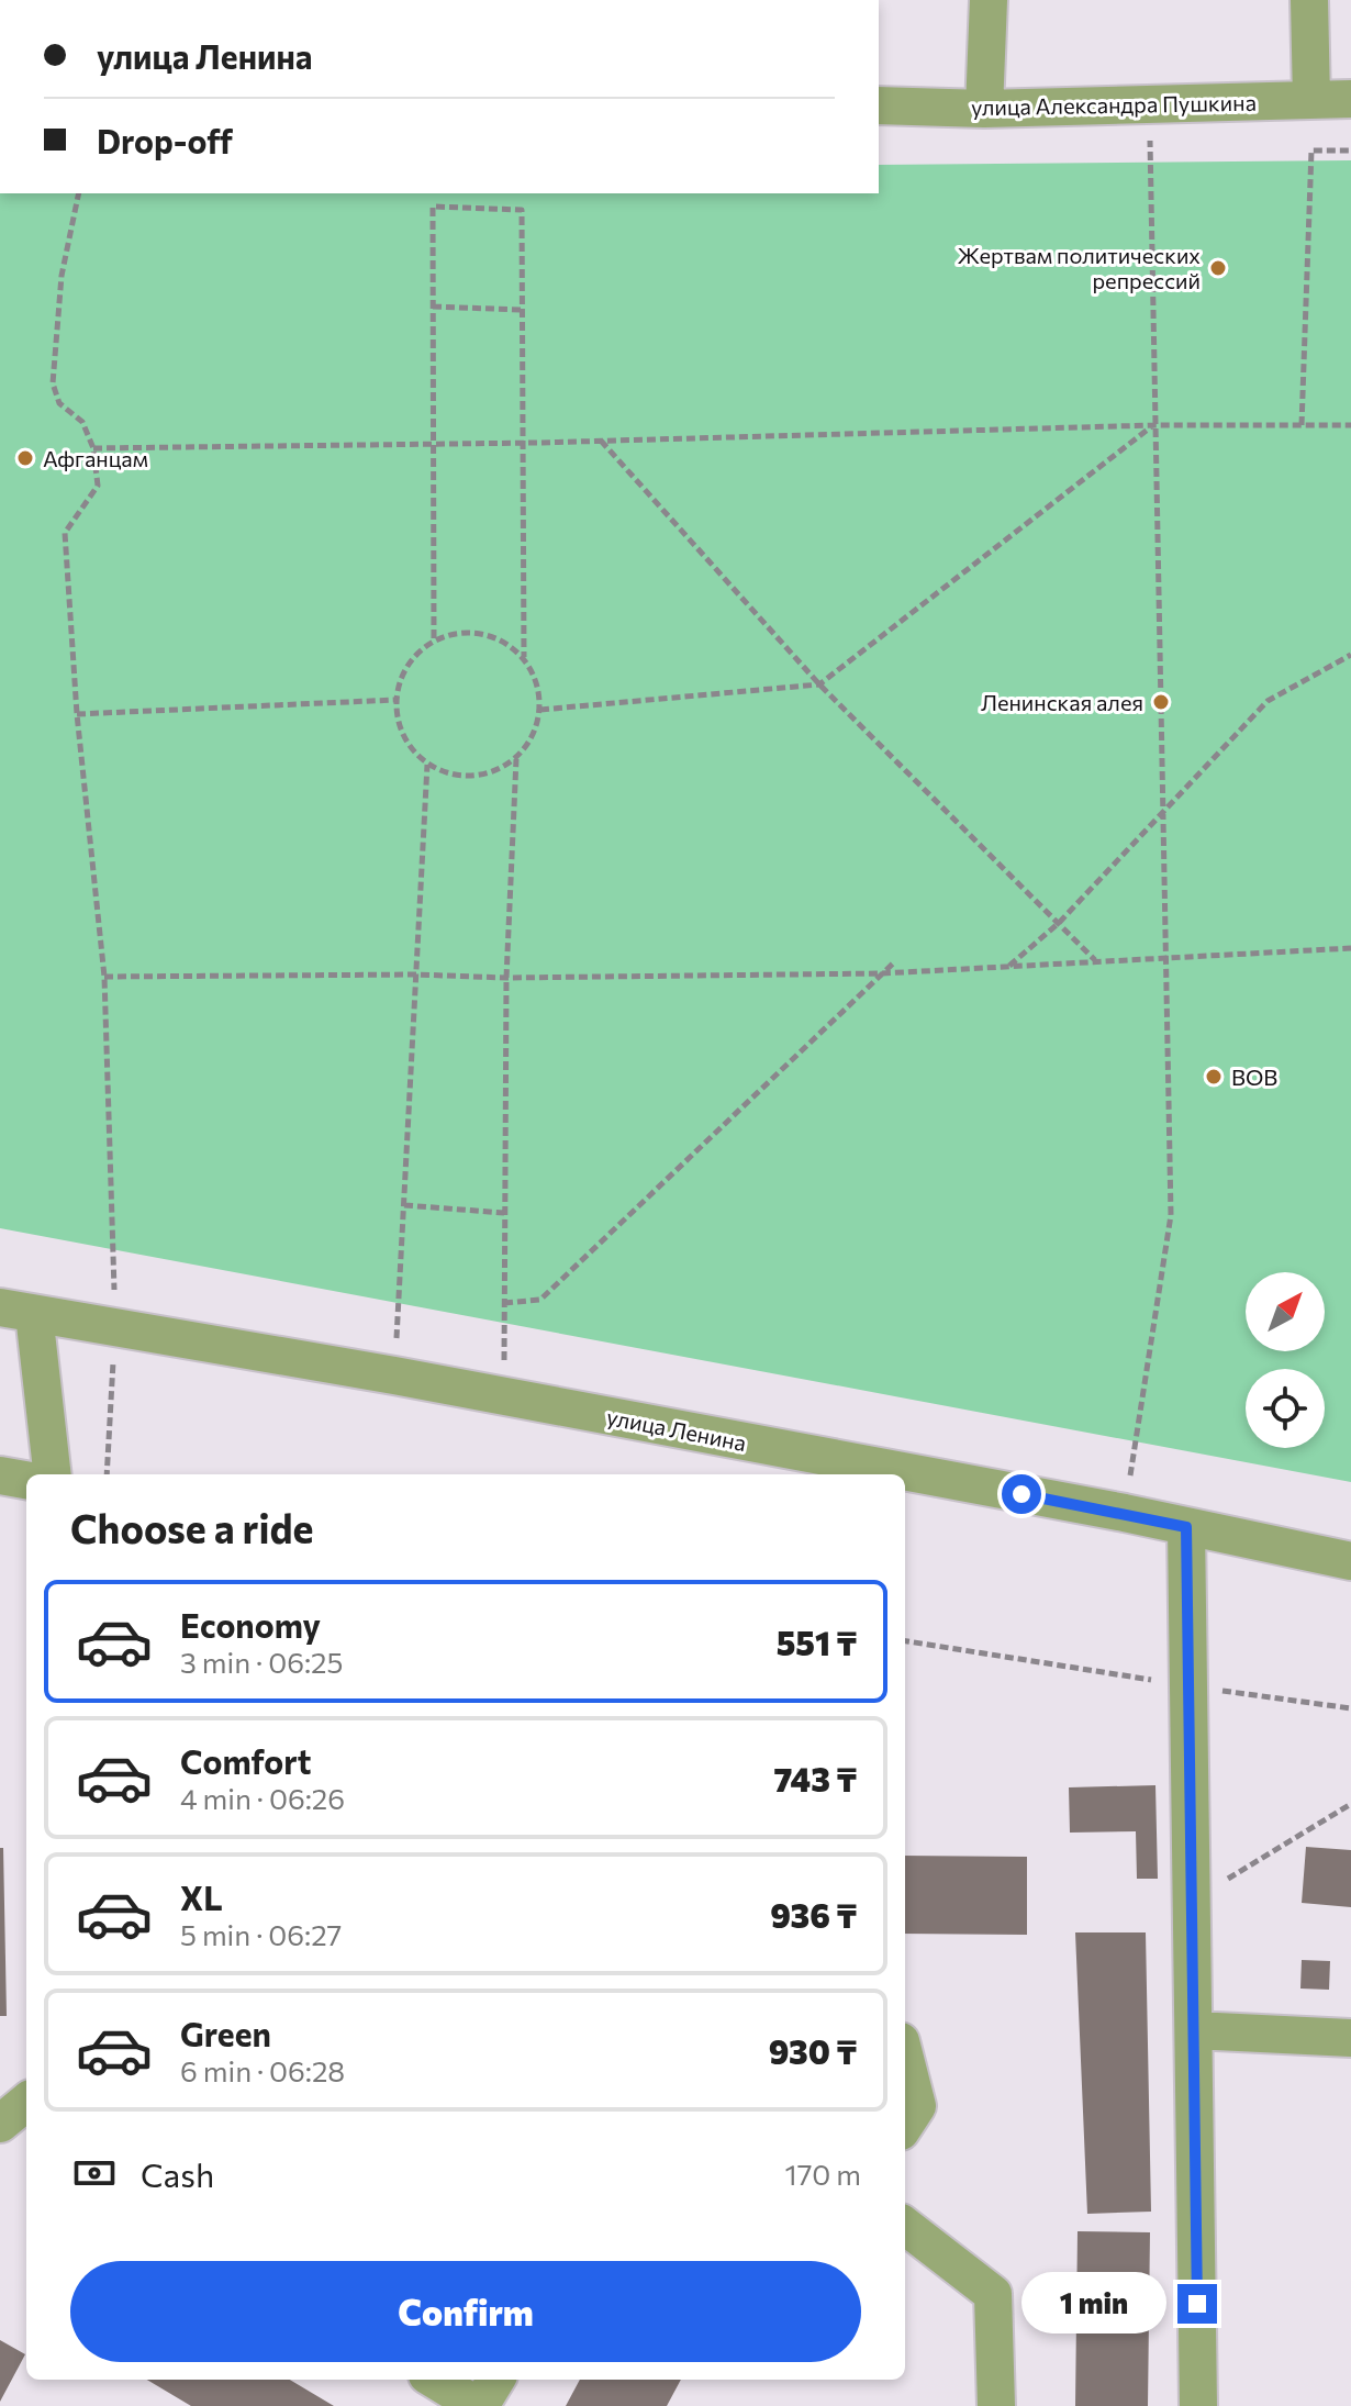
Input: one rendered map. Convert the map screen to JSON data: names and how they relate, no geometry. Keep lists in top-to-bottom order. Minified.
{"streets":{"street":["улица Александра Пушкина","улица Ленина"]},"places":["Жертвам политических репрессий","Афганцам","Ленинская алея","ВОВ"],"north":"top right","page":{"banner":["улица Ленина","Drop-off"],"heading":"Choose a ride","list":[{"name":"Economy","note":"3 min · 06:25","value":"551 ₸"},{"name":"Comfort","note":"4 min · 06:26","value":"743 ₸"},{"name":"XL","note":"5 min · 06:27","value":"936 ₸"},{"name":"Green","note":"6 min · 06:28","value":"930 ₸"}],"pay":["Cash","170 m"],"buttons":"Confirm","bubble":"1 min"}}
